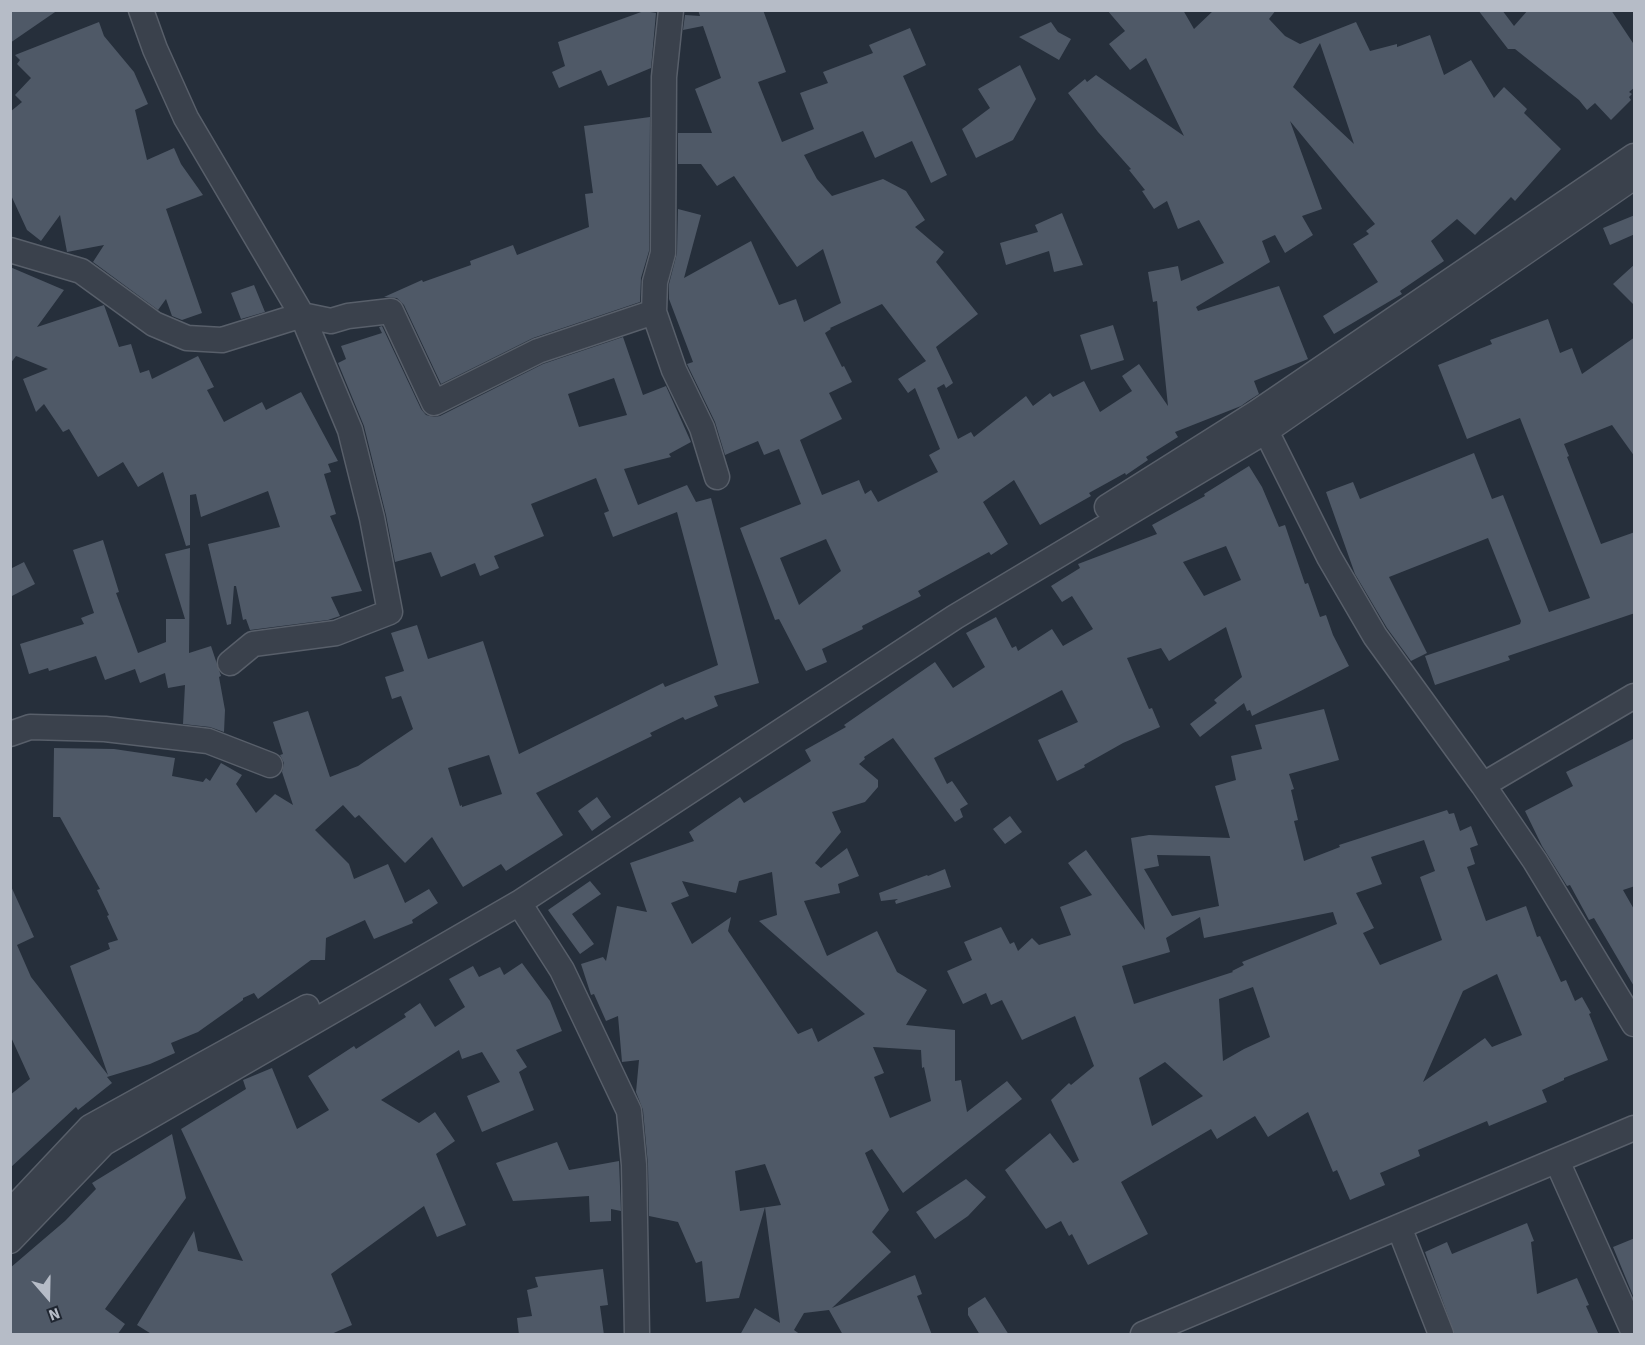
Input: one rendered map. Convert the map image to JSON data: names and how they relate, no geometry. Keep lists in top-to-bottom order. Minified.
{"north":"bottom"}
